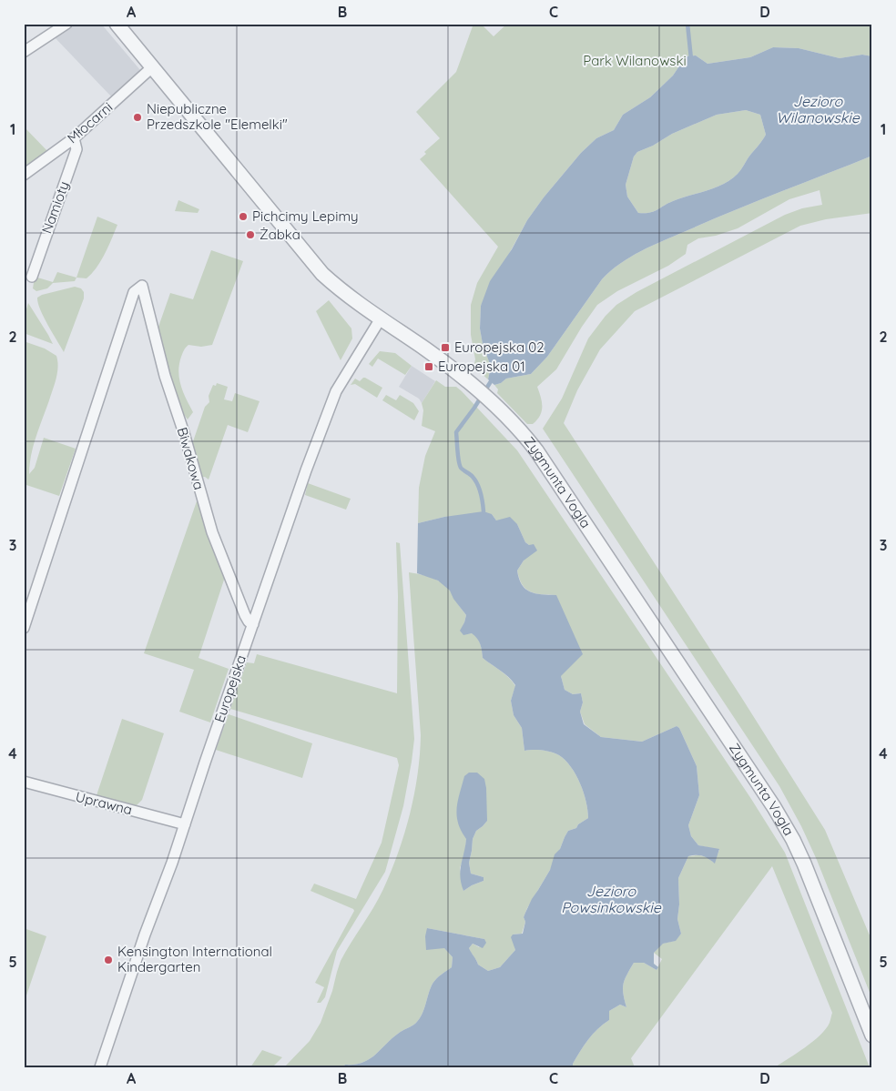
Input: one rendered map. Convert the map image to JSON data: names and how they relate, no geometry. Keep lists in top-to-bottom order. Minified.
{"streets":{"street":["Młocarni","Namioty","Biwakowa","Zygmunta Vogla","Europejska","Uprawna"]},"crossings":[["Młocarni","Namioty"],["Młocarni","Zygmunta Vogla"],["Biwakowa","Europejska"],["Zygmunta Vogla","Europejska"],["Europejska","Uprawna"]],"water":["Jezioro Wilanowskie","Jezioro Powsinkowskie"],"parks":["Park Wilanowski"],"places":{"other":["Niepubliczne Przedszkole \"Elemelki\"","Pichcimy Lepimy","Żabka","Kensington International Kindergarten"],"transit":["Europejska 02","Europejska 01"]},"grid":{"columns":["A","B","C","D"],"rows":["1","2","3","4","5"]}}
